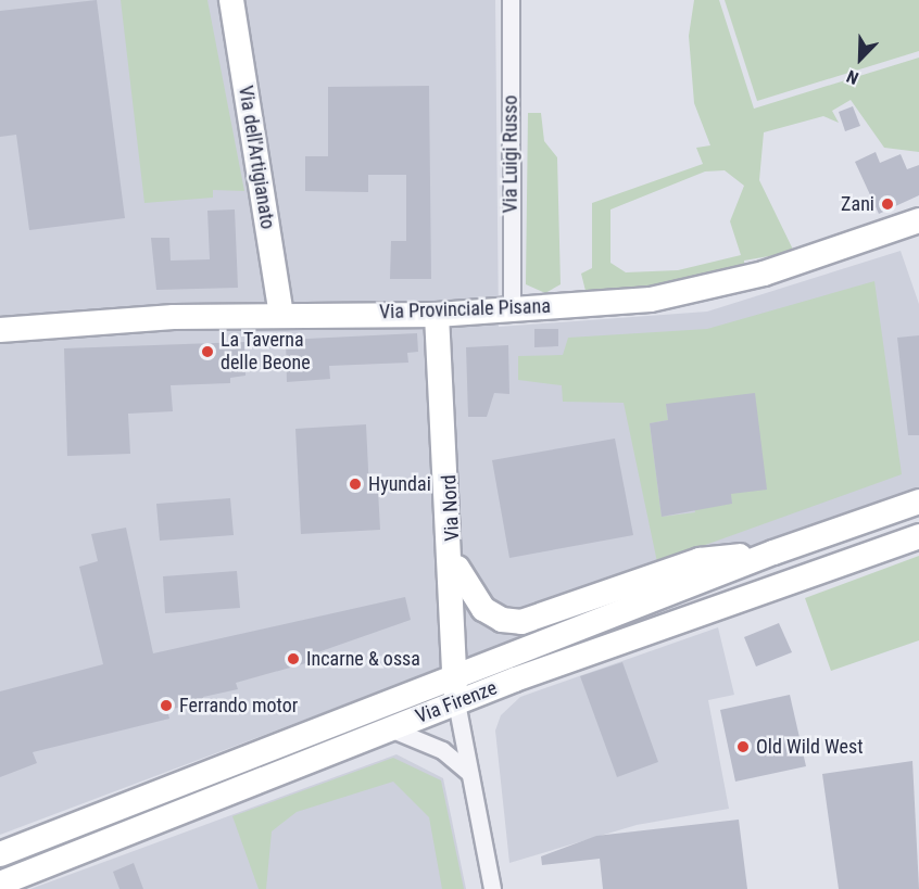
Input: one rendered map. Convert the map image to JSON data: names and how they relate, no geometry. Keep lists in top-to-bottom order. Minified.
{"streets":{"street":["Via Luigi Russo","Via dell'Artigianato","Via Provinciale Pisana","Via Nord","Via Firenze"]},"crossings":[["Via Luigi Russo","Via Provinciale Pisana"],["Via dell'Artigianato","Via Provinciale Pisana"],["Via Provinciale Pisana","Via Nord"],["Via Nord","Via Firenze"]],"places":["Zani","La Taverna delle Beone","Hyundai","Incarne & ossa","Ferrando motor","Old Wild West"],"north":"bottom left"}
